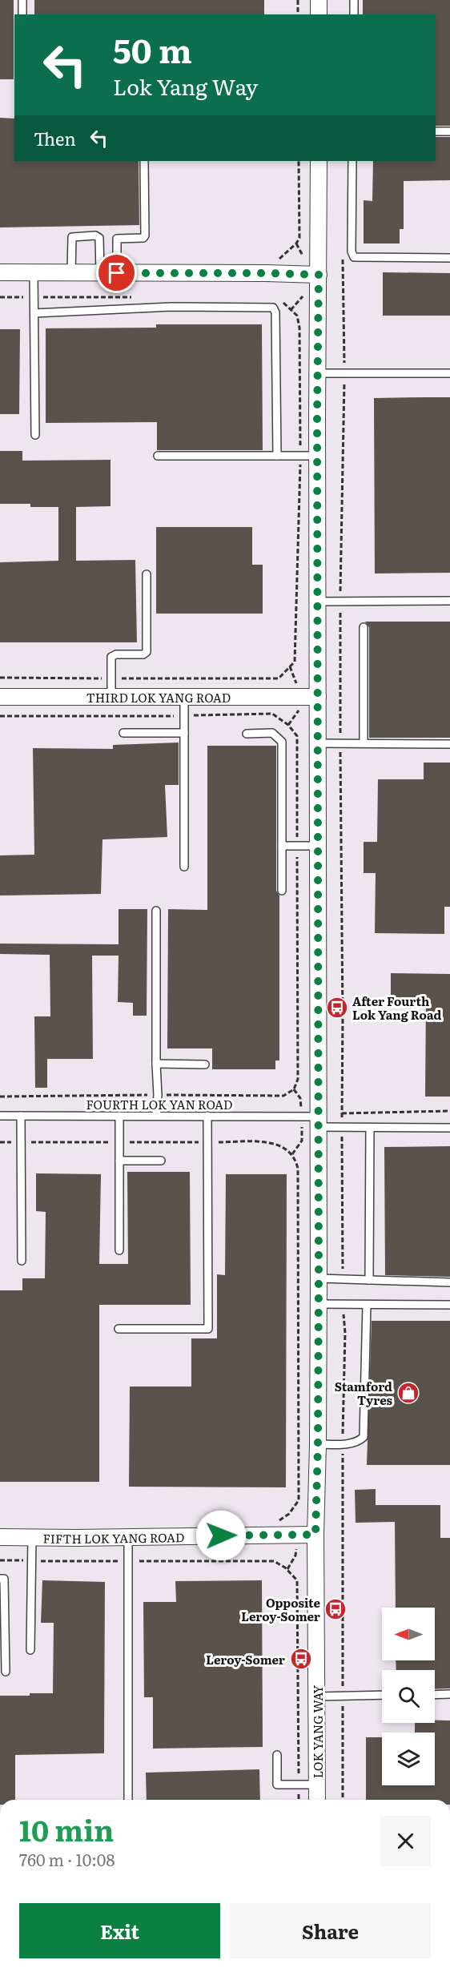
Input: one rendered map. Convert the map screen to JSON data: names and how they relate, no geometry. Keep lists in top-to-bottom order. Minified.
{"streets":{"street":["THIRD LOK YANG ROAD","FIFTH LOK YANG ROAD","LOK YANG WAY"],"lane":["FOURTH LOK YAN ROAD"]},"crossings":[["THIRD LOK YANG ROAD","LOK YANG WAY"],["FOURTH LOK YAN ROAD","LOK YANG WAY"],["FIFTH LOK YANG ROAD","LOK YANG WAY"]],"places":{"bus stop":["After Fourth Lok Yang Road","Opposite Leroy-Somer","Leroy-Somer"],"shop":["Stamford Tyres"]},"north":"left","page":{"turn":["50 m","Lok Yang Way"],"then":"Then","heading":["10 min","760 m · 10:08"],"buttons":["Exit","Share"]}}
